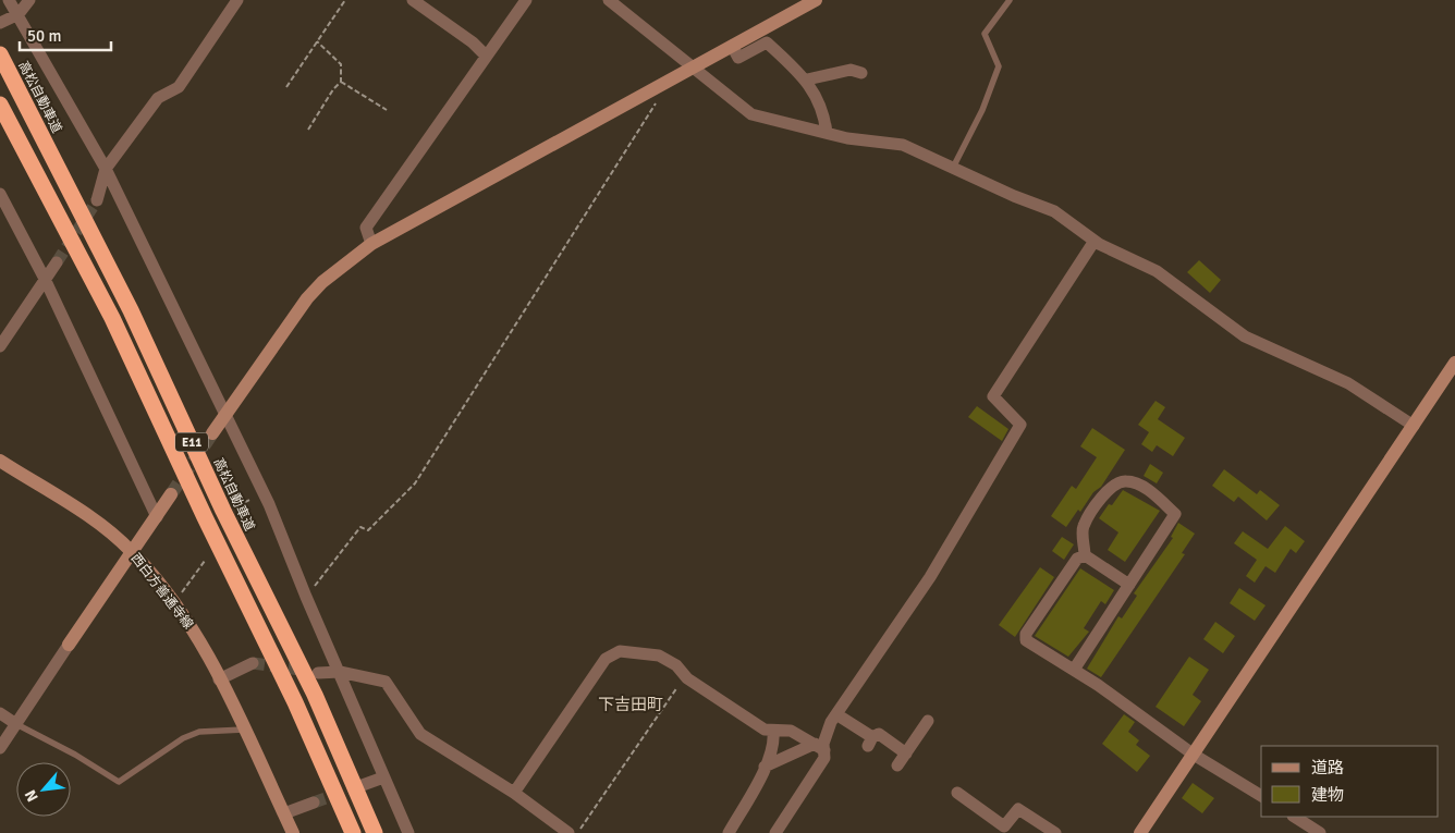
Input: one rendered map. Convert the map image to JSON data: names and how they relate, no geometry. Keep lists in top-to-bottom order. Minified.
{"streets":{"highway":["高松自動車道","E11"],"street":["西白方善通寺線"]},"districts":["下吉田町"],"legend":["道路","建物"],"scale_bar":"50 m","north":"bottom left"}
